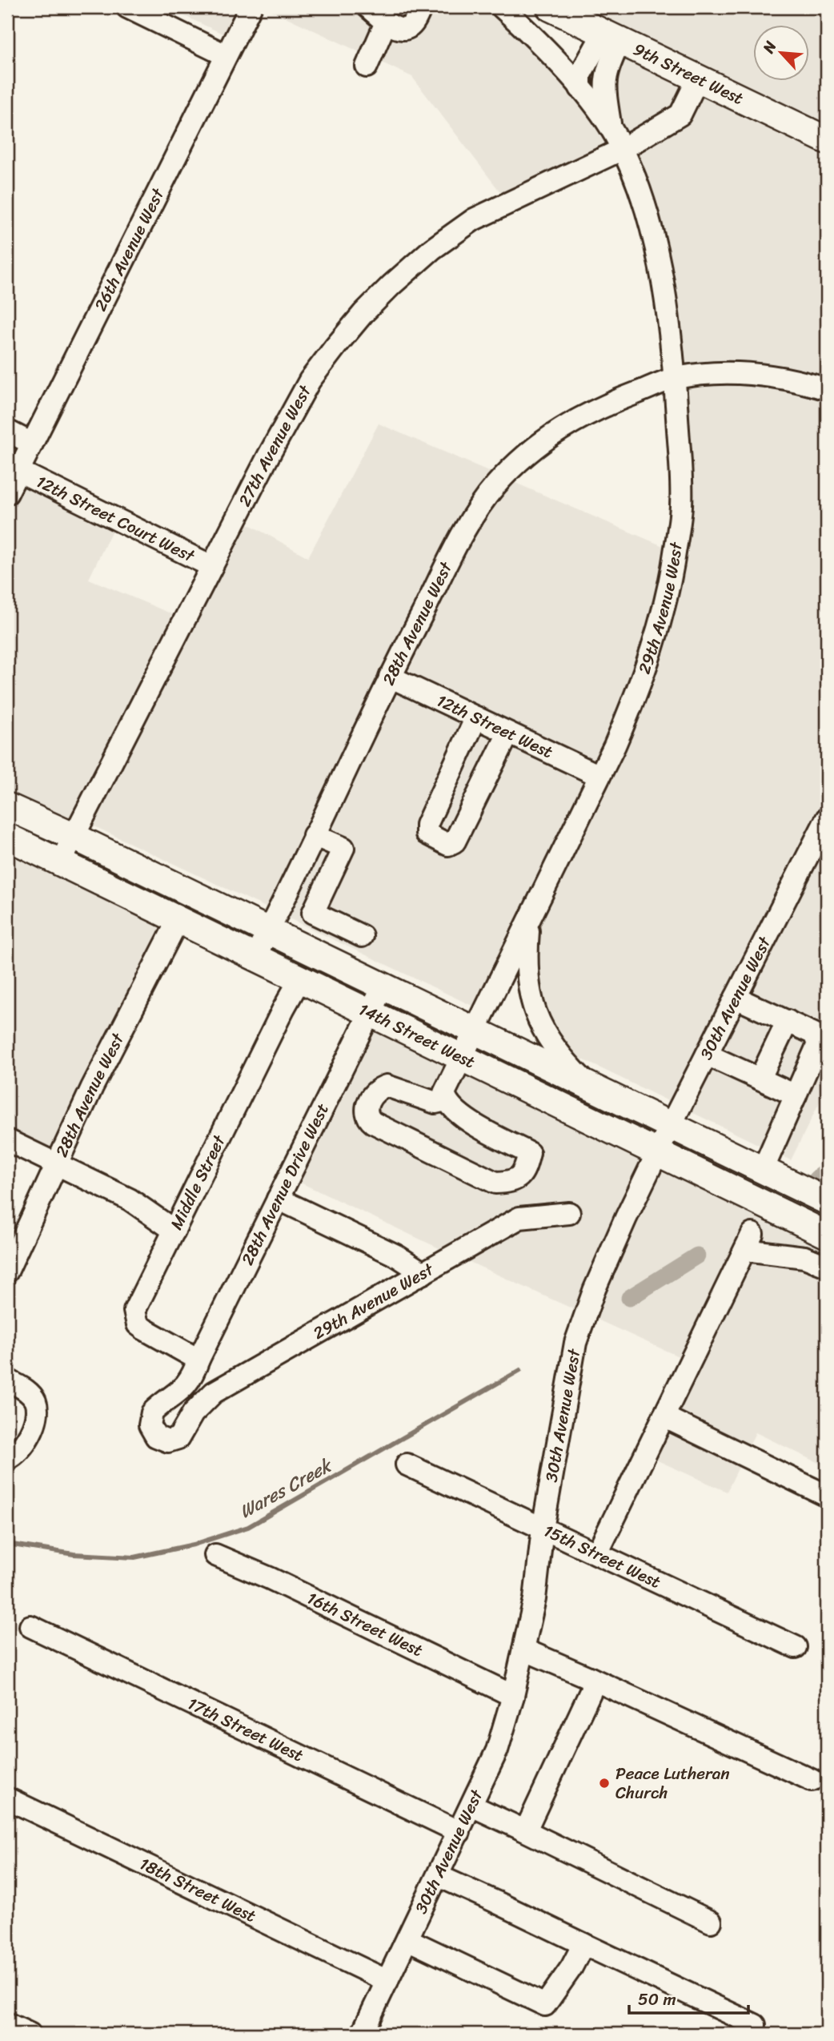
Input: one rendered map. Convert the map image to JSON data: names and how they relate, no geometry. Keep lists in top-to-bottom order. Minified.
{"streets":{"main road":["9th Street West","14th Street West"],"street":["26th Avenue West","27th Avenue West","12th Street Court West","29th Avenue West","28th Avenue West","12th Street West","30th Avenue West","Middle Street","28th Avenue Drive West","15th Street West","16th Street West","17th Street West","18th Street West"]},"crossings":[["9th Street West","27th Avenue West"],["9th Street West","29th Avenue West"],["26th Avenue West","12th Street Court West"],["27th Avenue West","12th Street Court West"],["27th Avenue West","29th Avenue West"],["27th Avenue West","14th Street West"],["29th Avenue West","28th Avenue West"],["29th Avenue West","12th Street West"],["29th Avenue West","14th Street West"],["28th Avenue West","12th Street West"],["28th Avenue West","14th Street West"],["30th Avenue West","14th Street West"],["30th Avenue West","15th Street West"],["30th Avenue West","16th Street West"],["30th Avenue West","17th Street West"],["30th Avenue West","18th Street West"],["14th Street West","Middle Street"],["14th Street West","28th Avenue Drive West"],["Middle Street","28th Avenue Drive West"]],"water":["Wares Creek"],"places":["Peace Lutheran Church"],"scale_bar":"50 m","north":"top left"}
